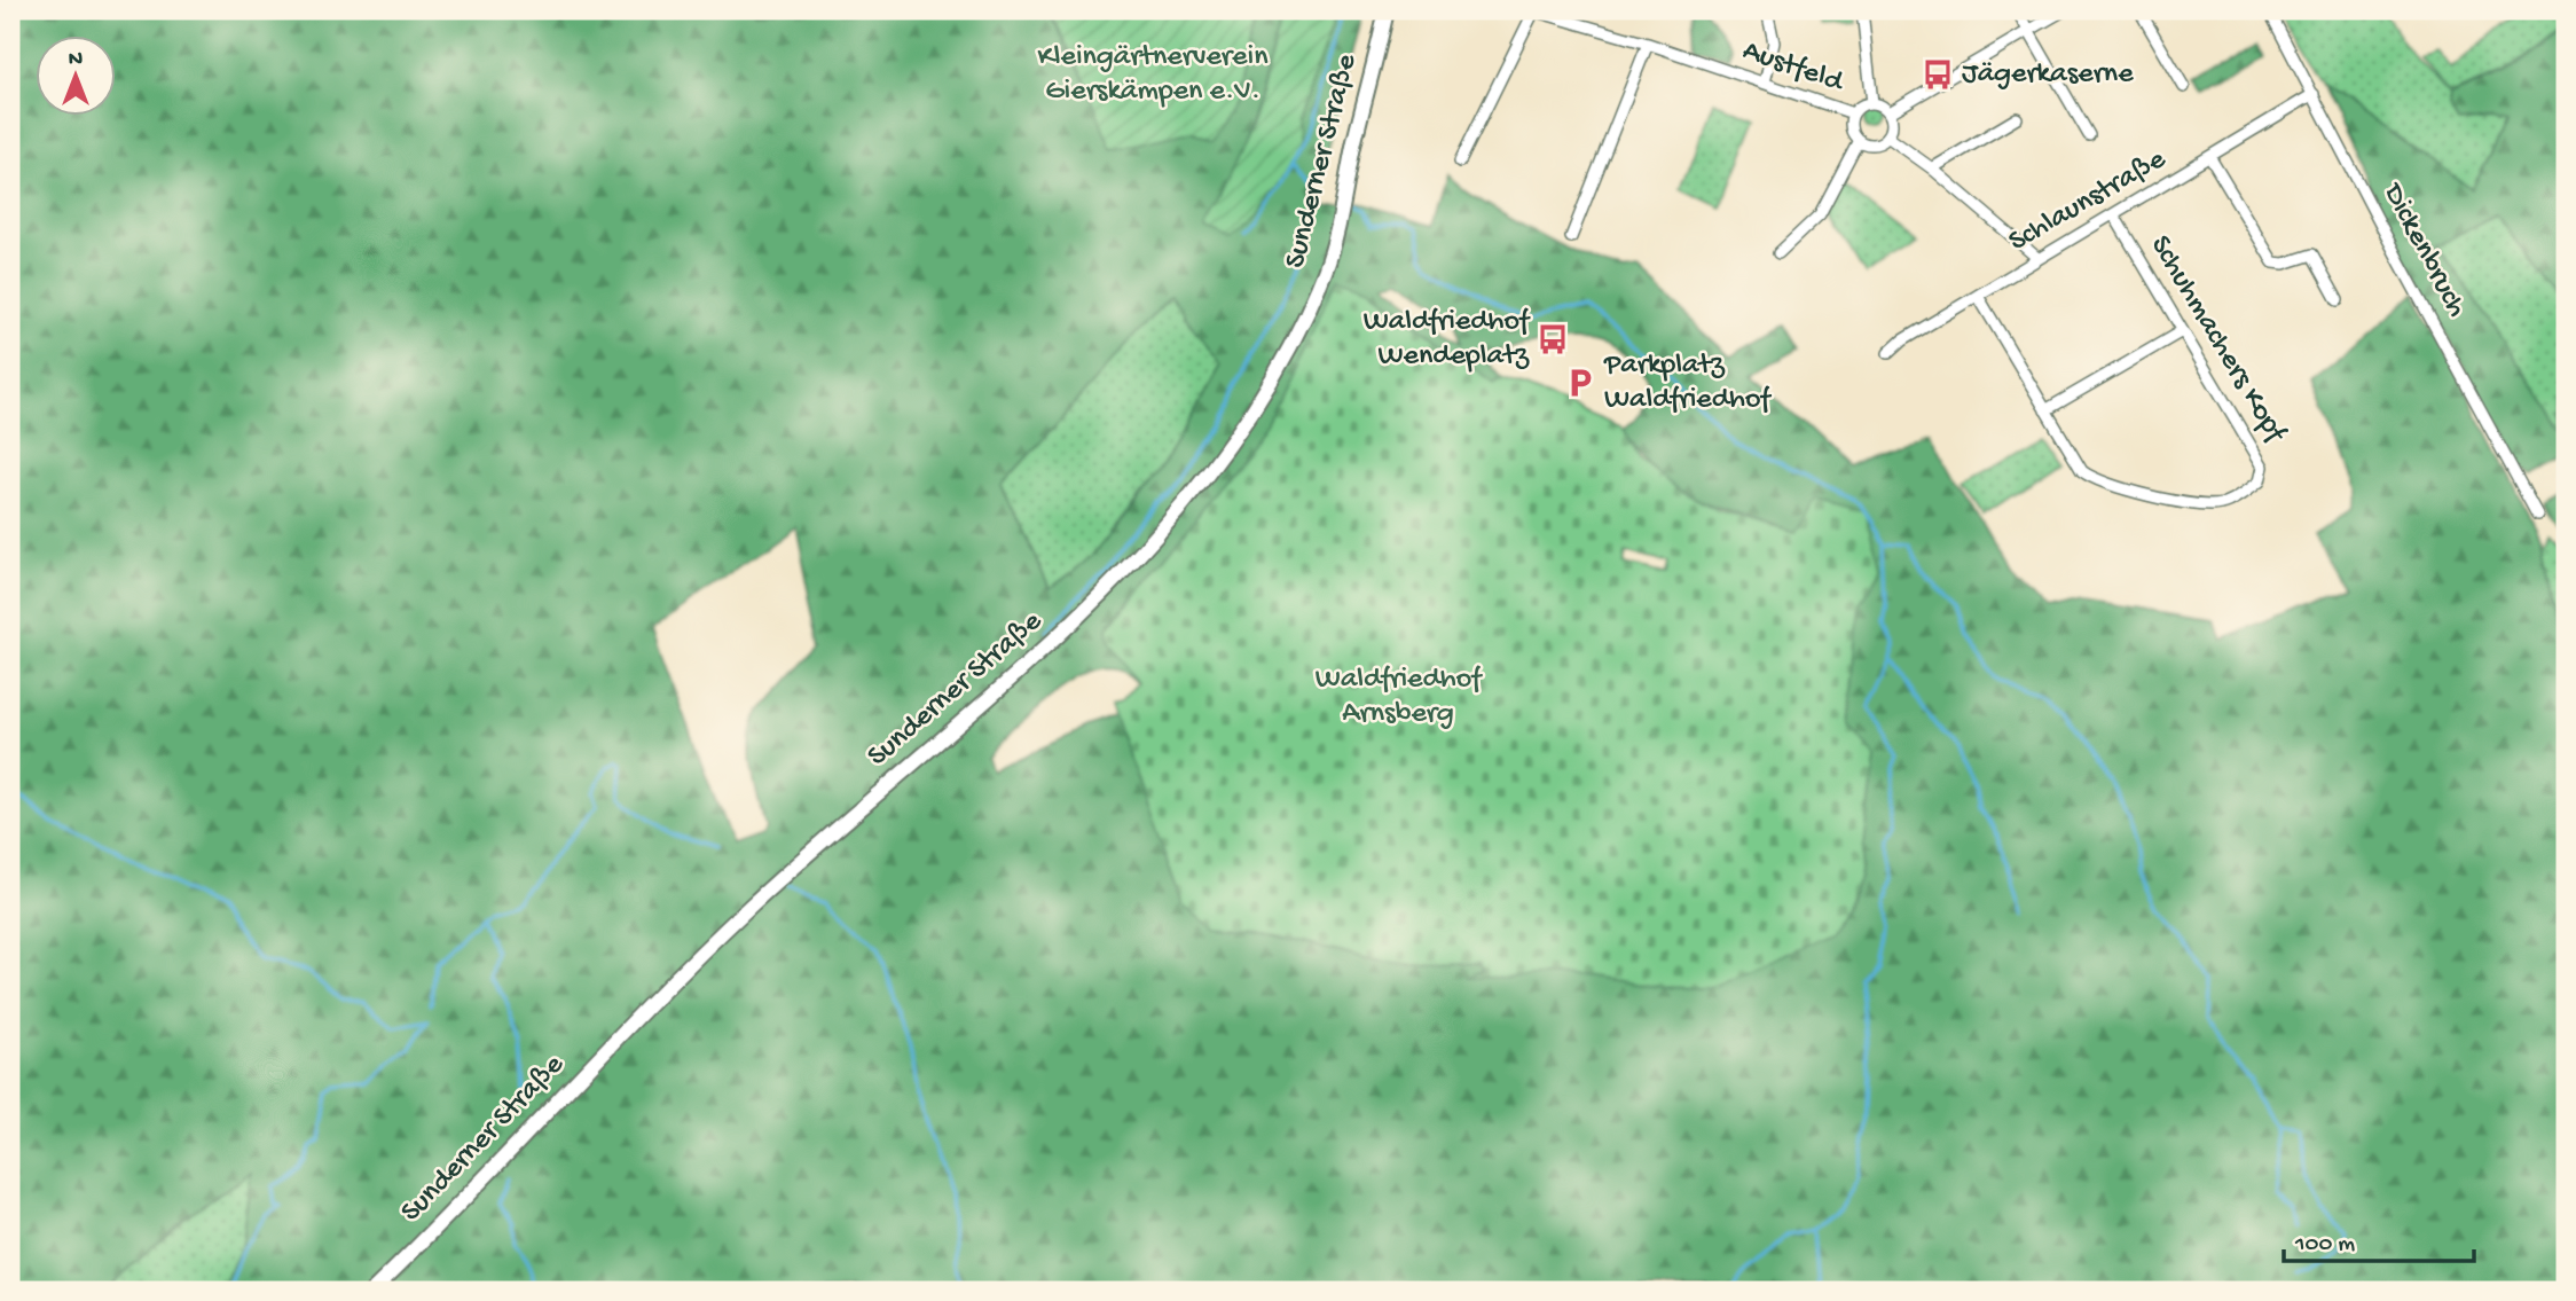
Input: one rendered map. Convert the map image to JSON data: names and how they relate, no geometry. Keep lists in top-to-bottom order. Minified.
{"streets":{"main road":["Sunderner Straße"],"street":["Austfeld","Schlaunstraße","Dickenbruch","Schuhmachers Kopf"]},"crossings":[["Schlaunstraße","Dickenbruch"],["Schlaunstraße","Schuhmachers Kopf"]],"parks":["Kleingärtnerverein Gierskämpen e.V.","Waldfriedhof Arnsberg"],"places":{"bus stop":["Jägerkaserne","Waldfriedhof Wendeplatz"],"parking":["Parkplatz Waldfriedhof"]},"scale_bar":"100 m","north":"top"}
